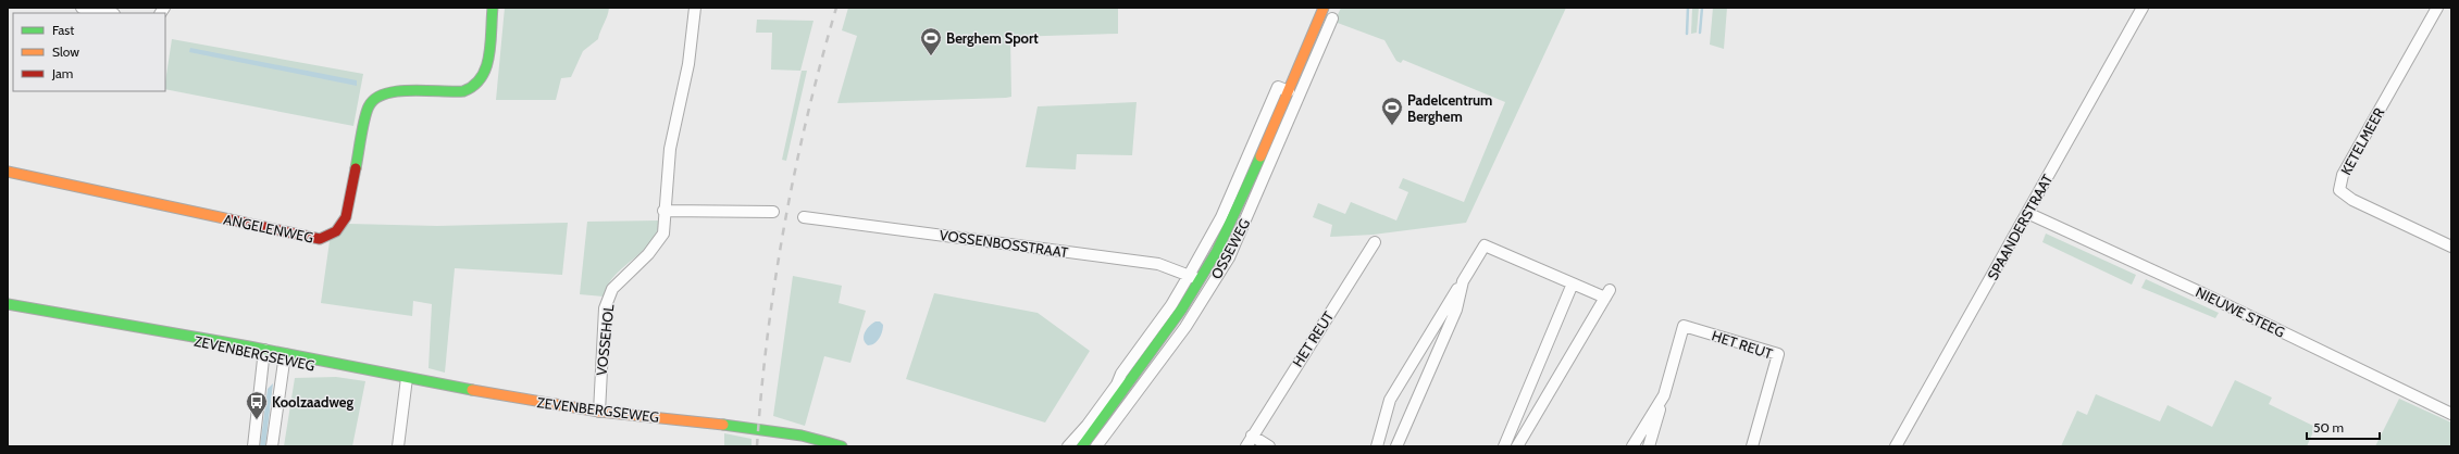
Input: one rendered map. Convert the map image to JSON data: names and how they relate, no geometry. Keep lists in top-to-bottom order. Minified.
{"streets":{"street":["KETELMEER","SPAANDERSTRAAT","ANGELENWEG","VOSSENBOSSTRAAT","OSSEWEG","NIEUWE STEEG","HET REUT","VOSSEHOL","ZEVENBERGSEWEG"]},"crossings":[["SPAANDERSTRAAT","NIEUWE STEEG"],["VOSSENBOSSTRAAT","OSSEWEG"],["VOSSEHOL","ZEVENBERGSEWEG"]],"places":{"sports":["Berghem Sport","Padelcentrum Berghem"],"bus stop":["Koolzaadweg"]},"legend":["Fast","Slow","Jam"],"scale_bar":"50 m"}
